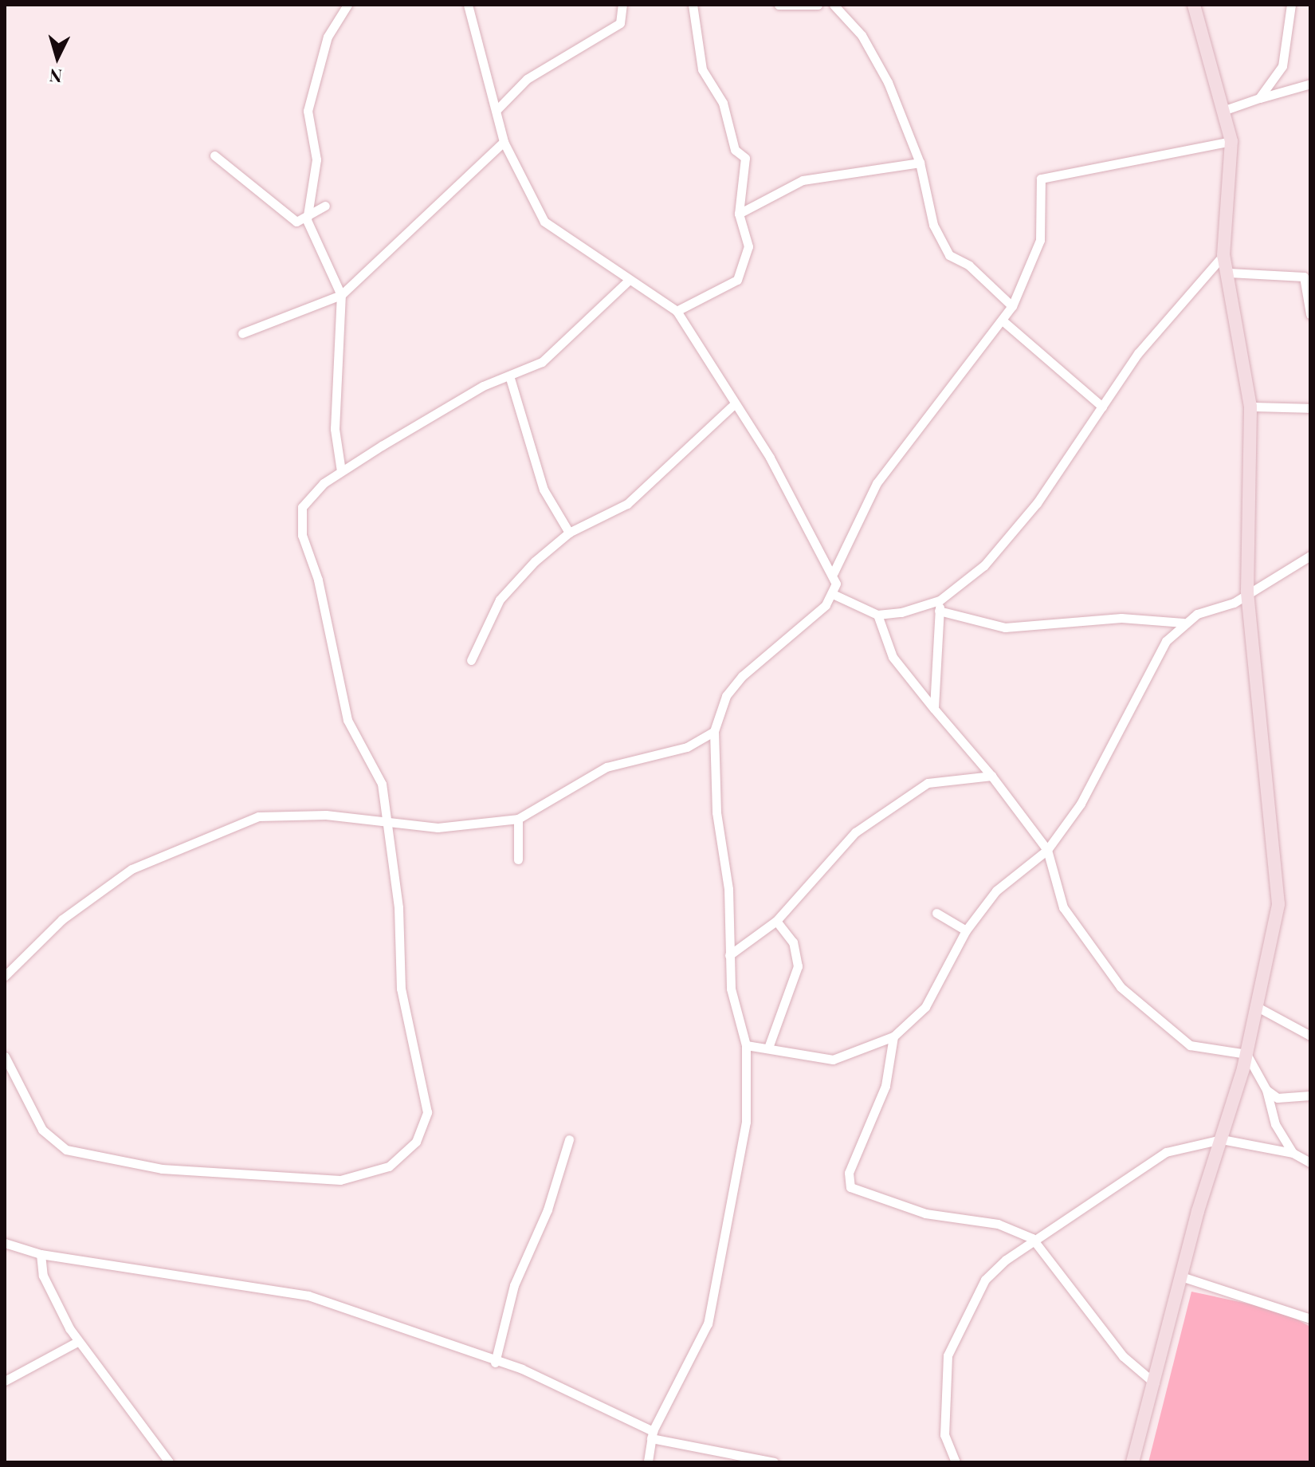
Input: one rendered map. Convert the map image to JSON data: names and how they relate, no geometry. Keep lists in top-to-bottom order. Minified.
{"north":"bottom"}
